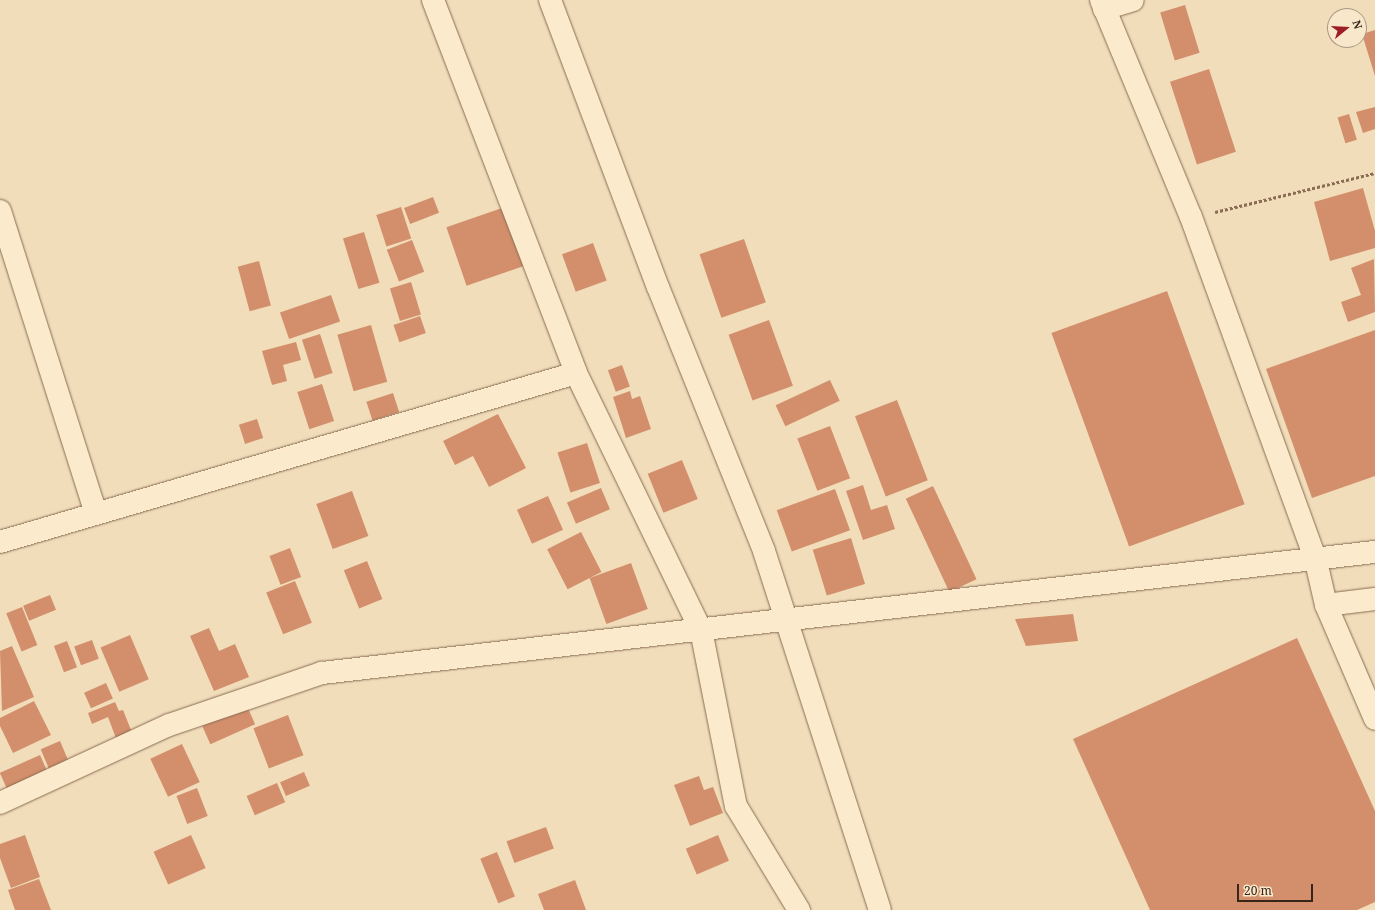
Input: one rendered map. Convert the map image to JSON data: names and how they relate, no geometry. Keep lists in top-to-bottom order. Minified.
{"scale_bar":"20 m","north":"right"}
